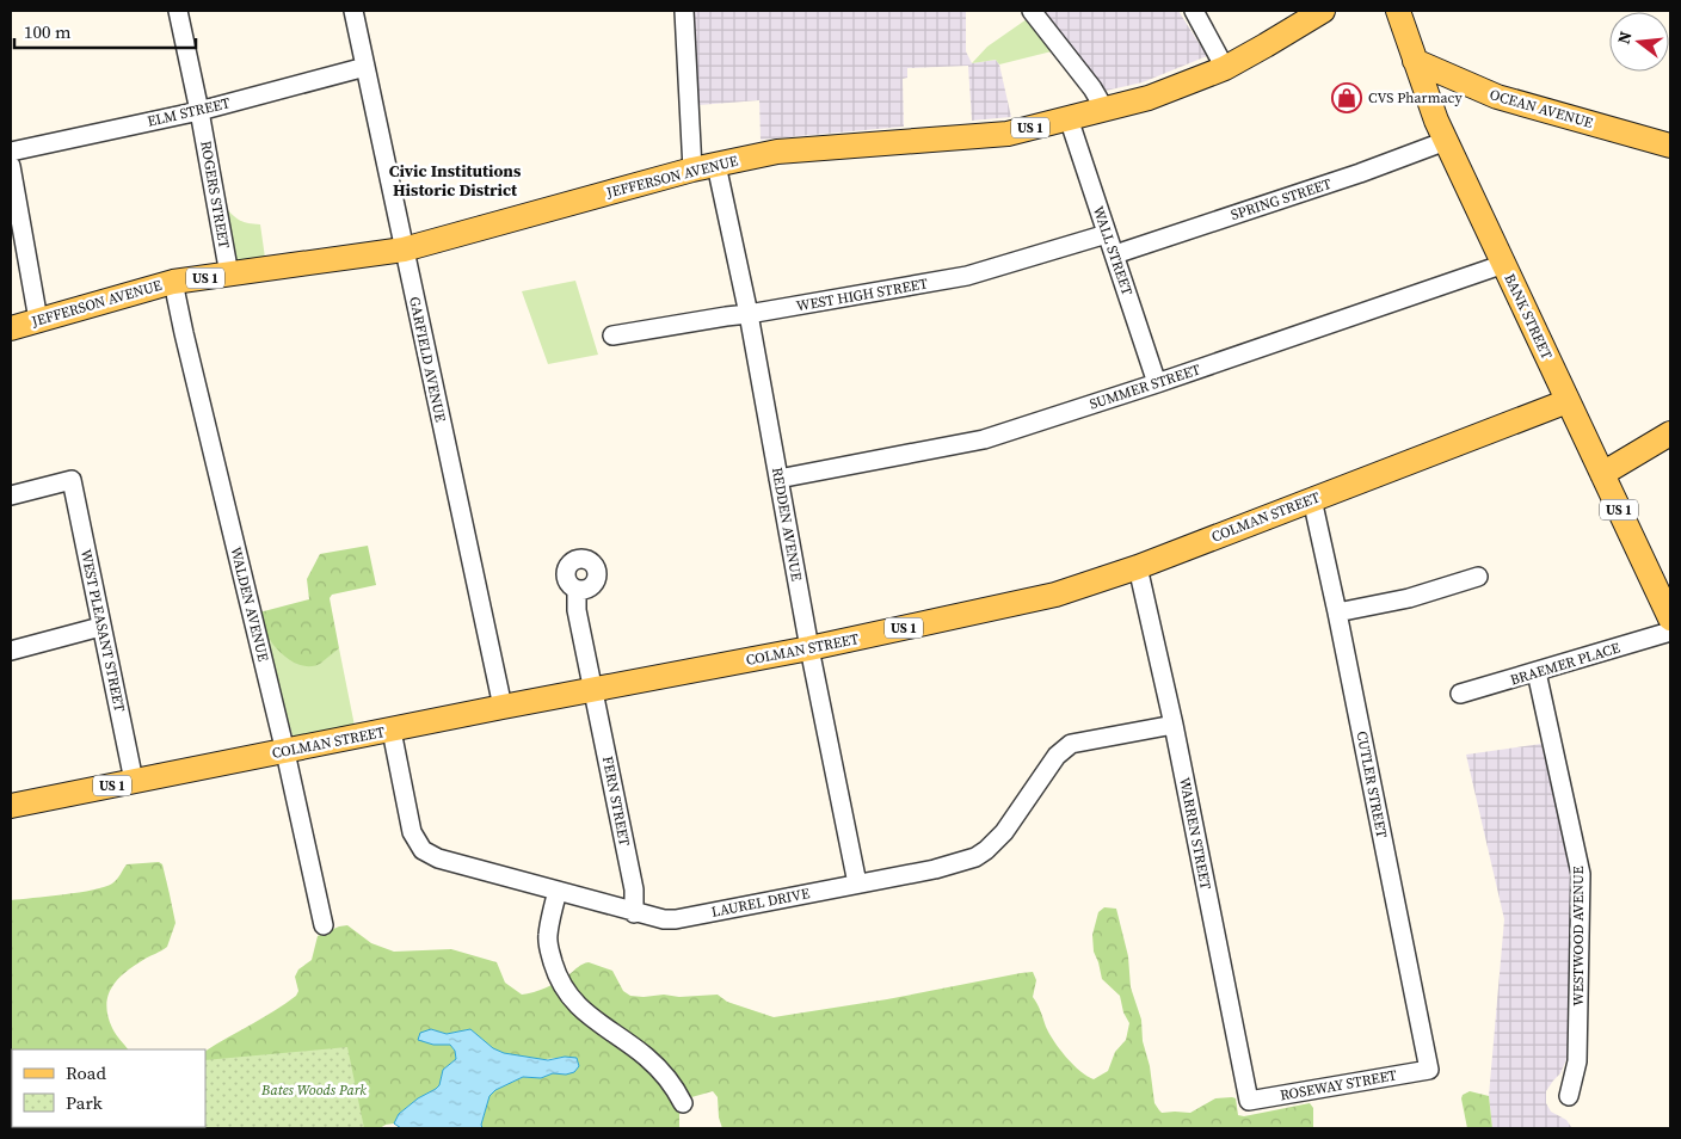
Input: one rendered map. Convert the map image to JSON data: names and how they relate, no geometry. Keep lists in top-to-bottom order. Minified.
{"streets":{"main road":["OCEAN AVENUE","US 1","JEFFERSON AVENUE","BANK STREET","COLMAN STREET"],"street":["ELM STREET","ROGERS STREET","SPRING STREET","WALL STREET","WEST HIGH STREET","GARFIELD AVENUE","SUMMER STREET","REDDEN AVENUE","WALDEN AVENUE","WEST PLEASANT STREET","BRAEMER PLACE","CUTLER STREET","FERN STREET","WARREN STREET","LAUREL DRIVE","WESTWOOD AVENUE","ROSEWAY STREET"]},"crossings":[["OCEAN AVENUE","BANK STREET"],["ELM STREET","ROGERS STREET"],["ELM STREET","GARFIELD AVENUE"],["JEFFERSON AVENUE","ROGERS STREET"],["JEFFERSON AVENUE","WALL STREET"],["JEFFERSON AVENUE","GARFIELD AVENUE"],["JEFFERSON AVENUE","REDDEN AVENUE"],["JEFFERSON AVENUE","WALDEN AVENUE"],["SPRING STREET","WALL STREET"],["SPRING STREET","BANK STREET"],["WALL STREET","WEST HIGH STREET"],["WALL STREET","SUMMER STREET"],["WEST HIGH STREET","REDDEN AVENUE"],["BANK STREET","SUMMER STREET"],["BANK STREET","COLMAN STREET"],["GARFIELD AVENUE","COLMAN STREET"],["SUMMER STREET","REDDEN AVENUE"],["COLMAN STREET","REDDEN AVENUE"],["COLMAN STREET","WALDEN AVENUE"],["COLMAN STREET","WEST PLEASANT STREET"],["COLMAN STREET","CUTLER STREET"],["COLMAN STREET","FERN STREET"],["COLMAN STREET","WARREN STREET"],["COLMAN STREET","LAUREL DRIVE"],["REDDEN AVENUE","LAUREL DRIVE"],["BRAEMER PLACE","WESTWOOD AVENUE"],["CUTLER STREET","ROSEWAY STREET"],["FERN STREET","LAUREL DRIVE"],["WARREN STREET","LAUREL DRIVE"],["WARREN STREET","ROSEWAY STREET"]],"districts":["Civic Institutions Historic District"],"parks":["Bates Woods Park"],"places":{"shop":["CVS Pharmacy"]},"legend":["Road","Park"],"scale_bar":"100 m","north":"left"}
